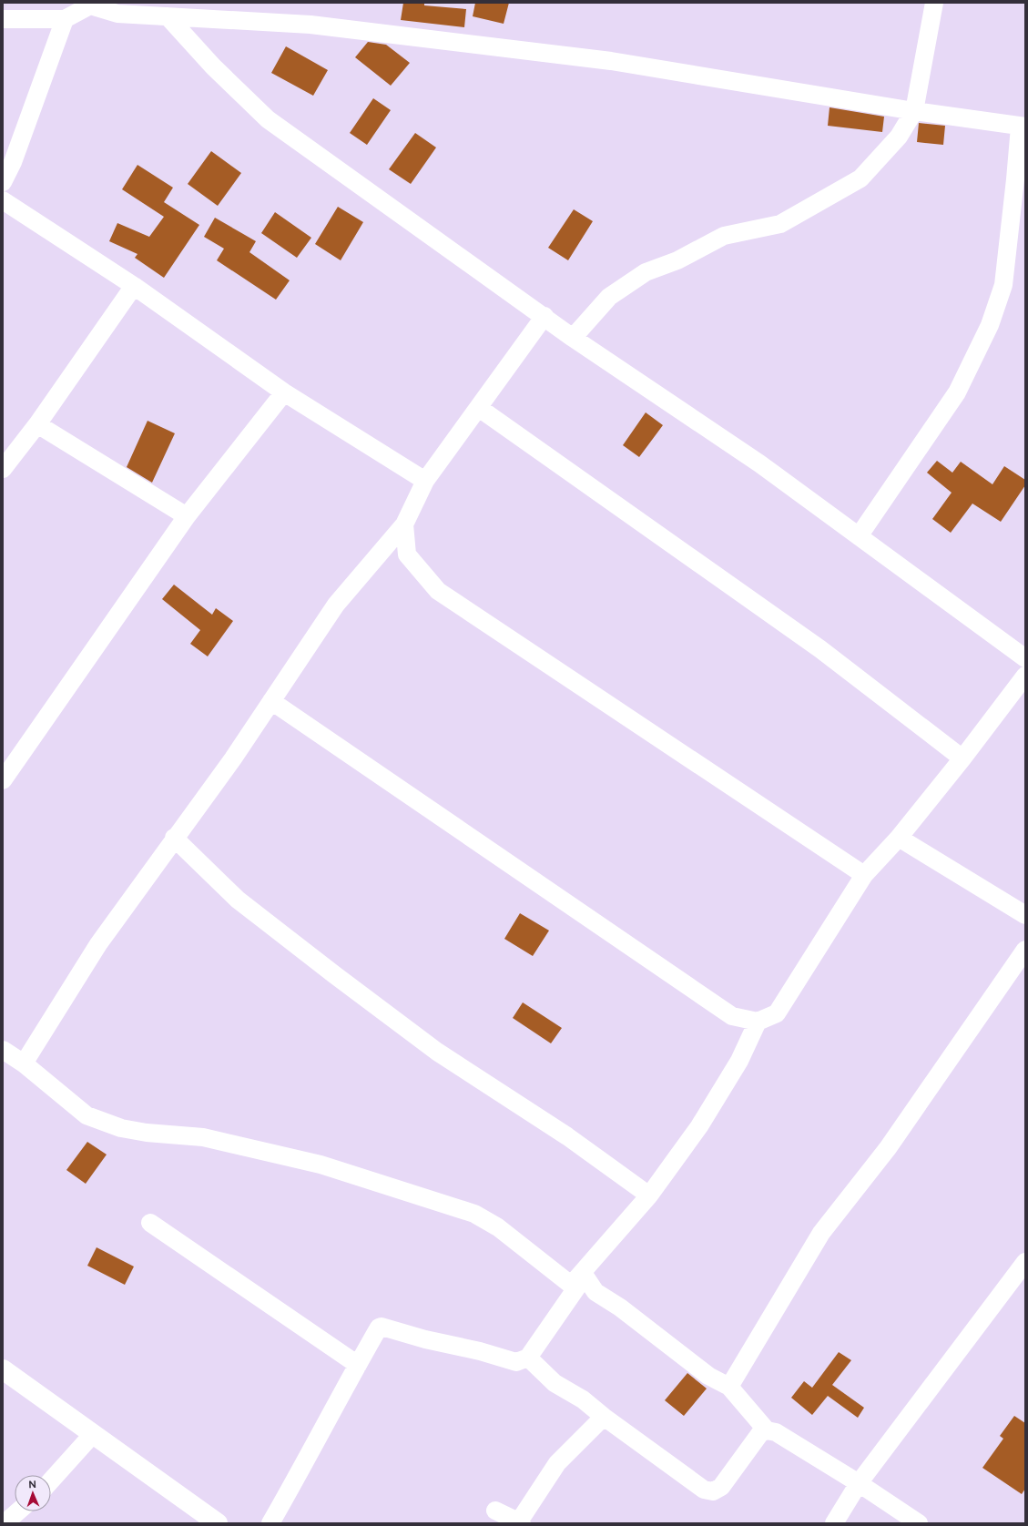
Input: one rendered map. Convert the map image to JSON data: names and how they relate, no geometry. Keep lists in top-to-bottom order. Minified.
{"north":"top"}
